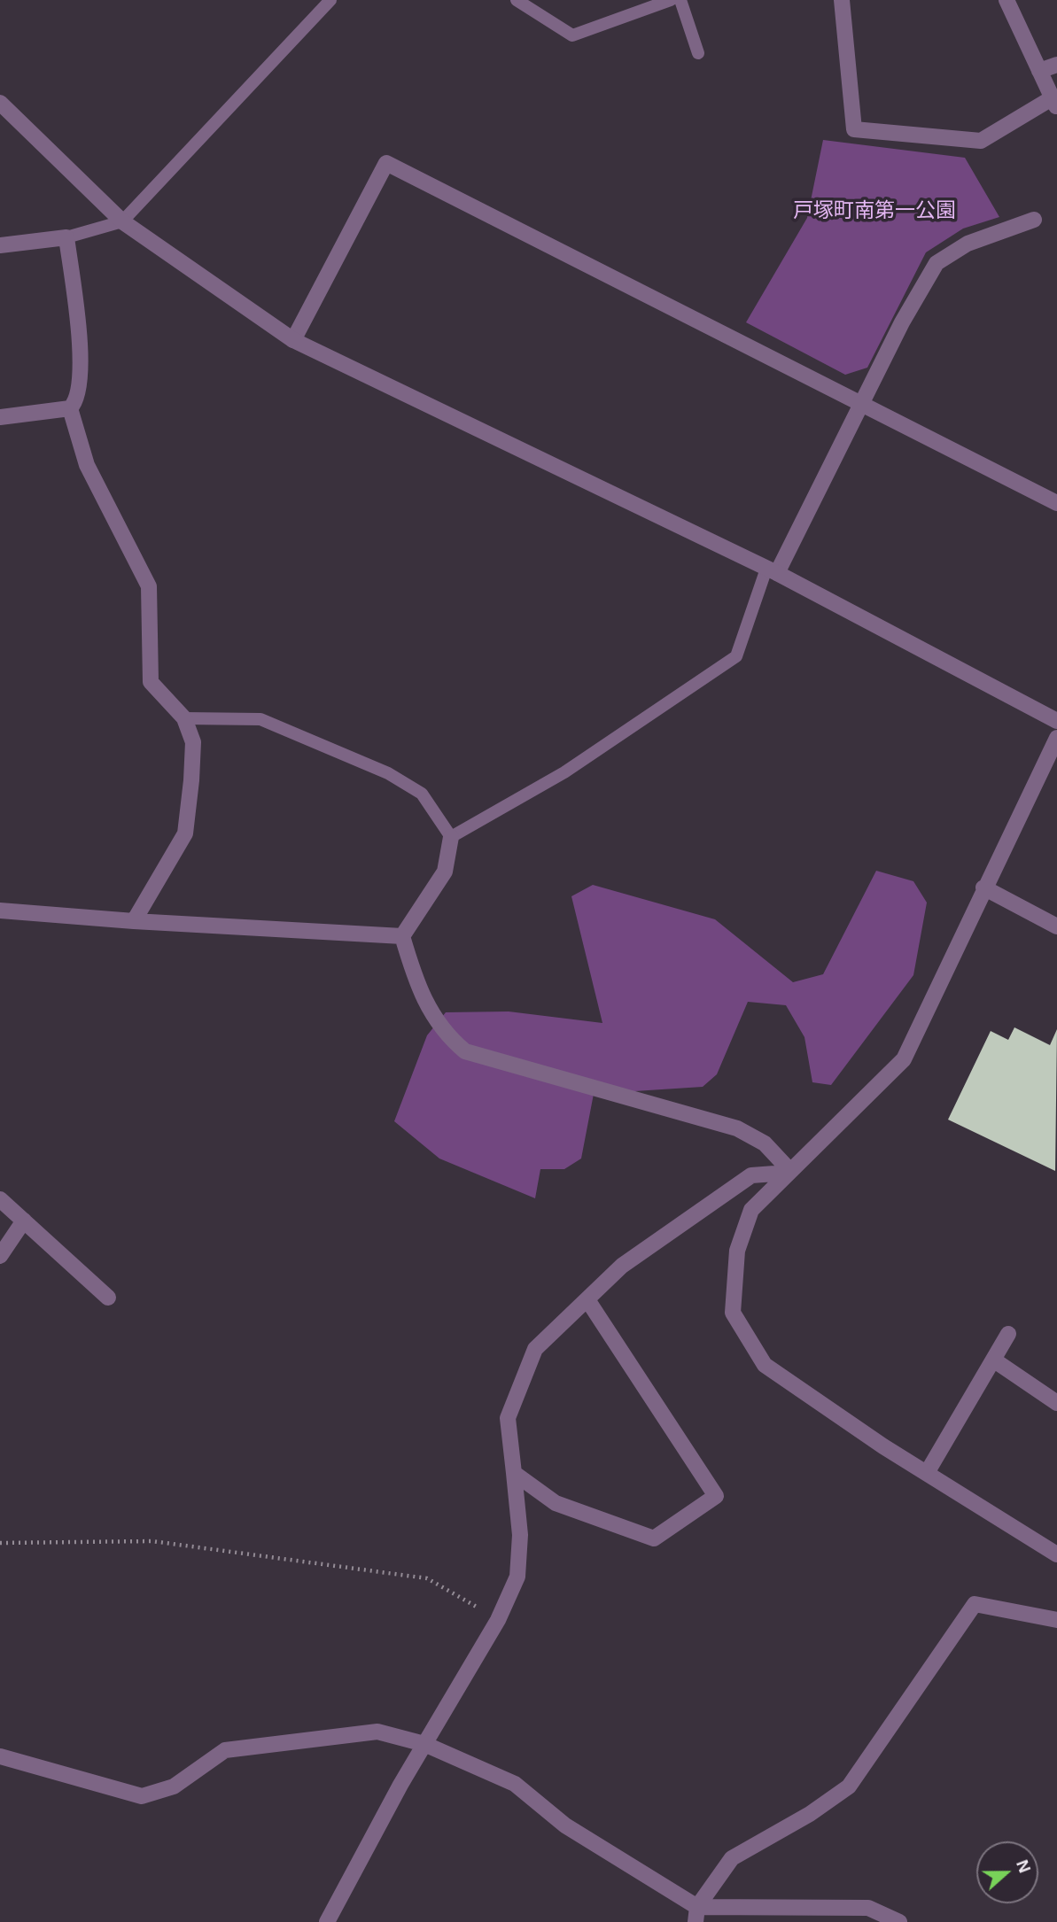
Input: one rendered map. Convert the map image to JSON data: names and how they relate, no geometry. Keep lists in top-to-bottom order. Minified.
{"parks":["戸塚町南第一公園"],"north":"right"}
